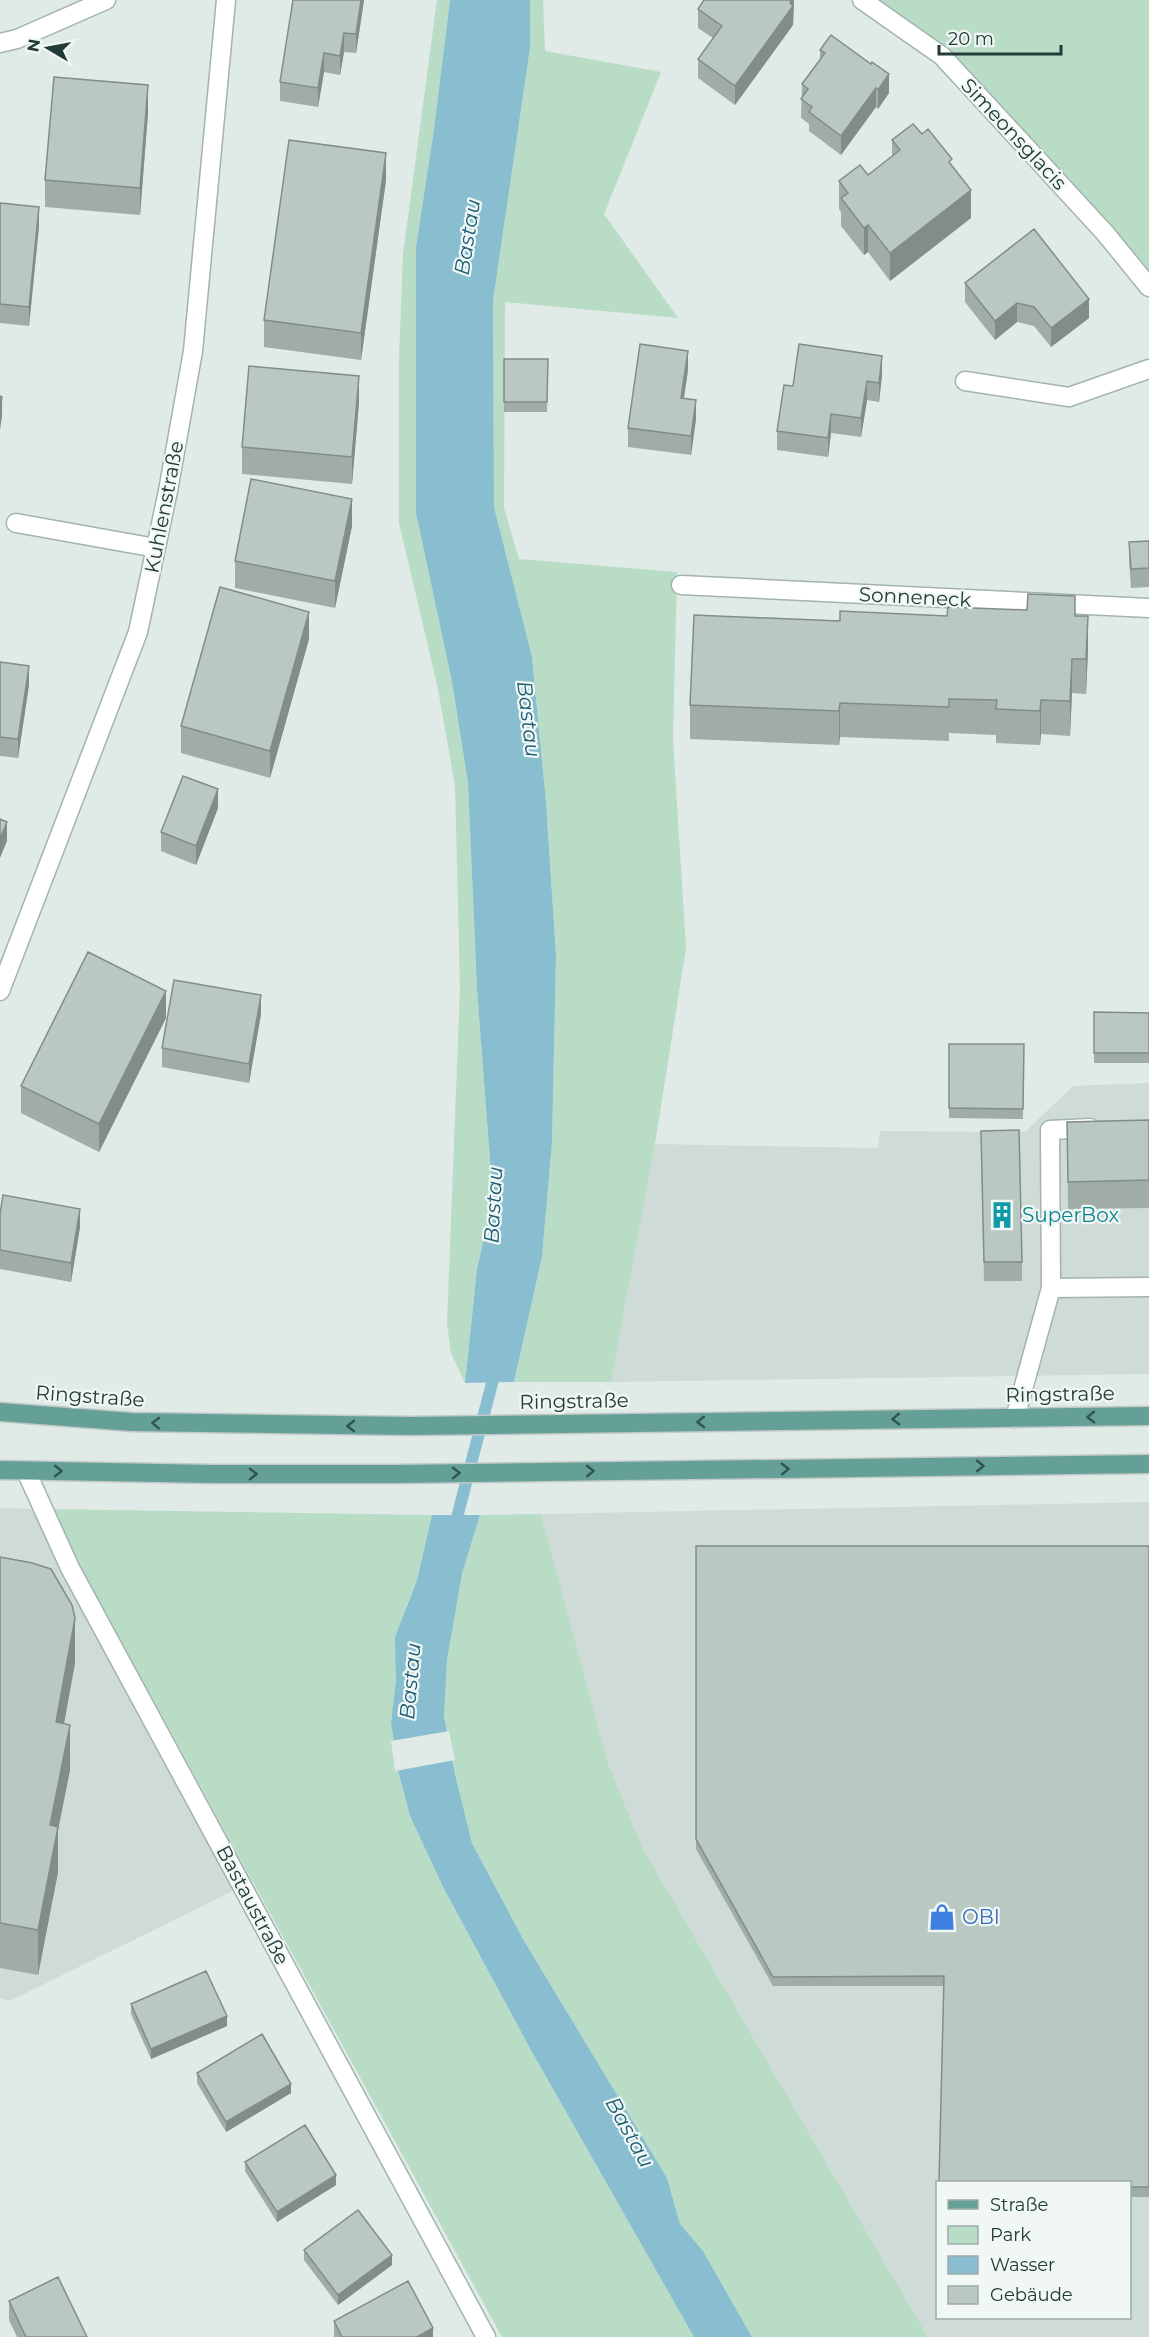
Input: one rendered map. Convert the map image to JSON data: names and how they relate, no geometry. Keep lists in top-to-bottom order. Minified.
{"streets":{"main road":["Ringstraße"],"street":["Simeonsglacis","Kuhlenstraße","Sonneneck","Bastaustraße"]},"water":["Bastau"],"places":{"building":["SuperBox"],"shop":["OBI"]},"legend":["Straße","Park","Wasser","Gebäude"],"scale_bar":"20 m","north":"left"}
